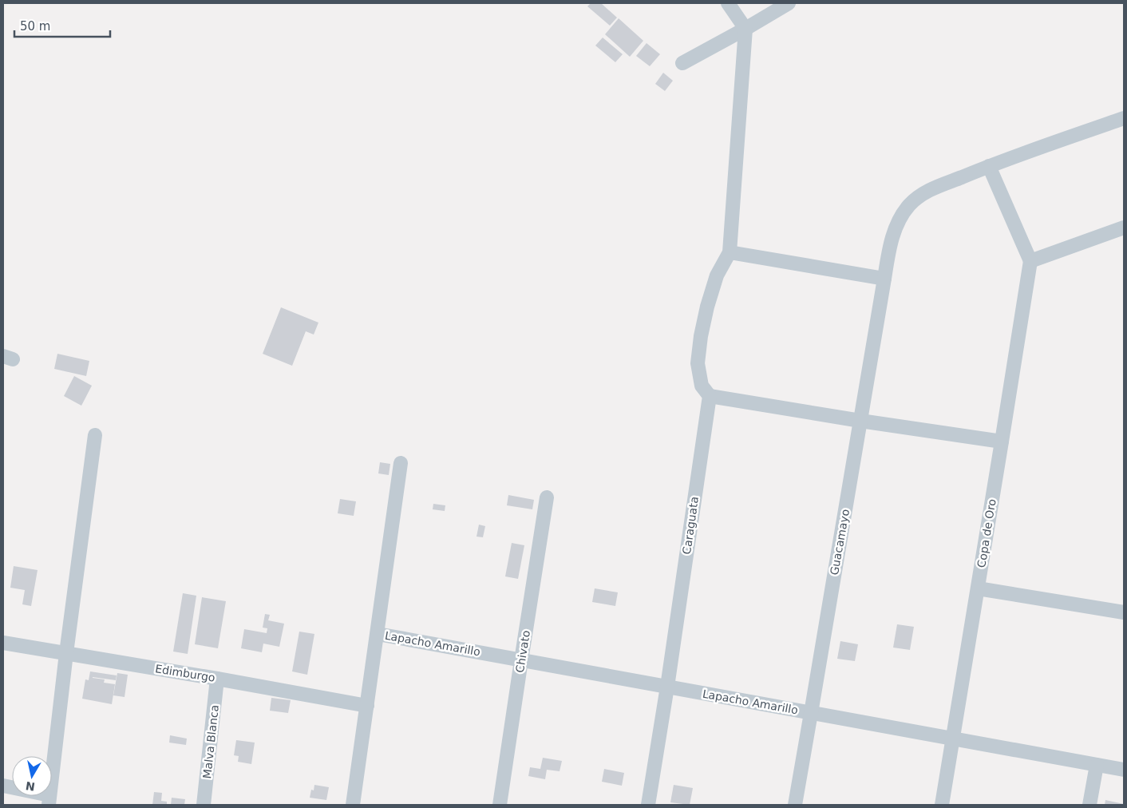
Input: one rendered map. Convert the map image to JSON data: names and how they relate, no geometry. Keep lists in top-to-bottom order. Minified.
{"streets":{"street":["Caraguata","Copa de Oro","Guacamayo","Lapacho Amarillo","Chivato","Edimburgo","Malva Blanca"]},"crossings":[["Caraguata","Lapacho Amarillo"],["Copa de Oro","Lapacho Amarillo"],["Guacamayo","Lapacho Amarillo"],["Lapacho Amarillo","Chivato"],["Edimburgo","Malva Blanca"]],"scale_bar":"50 m","north":"bottom"}
